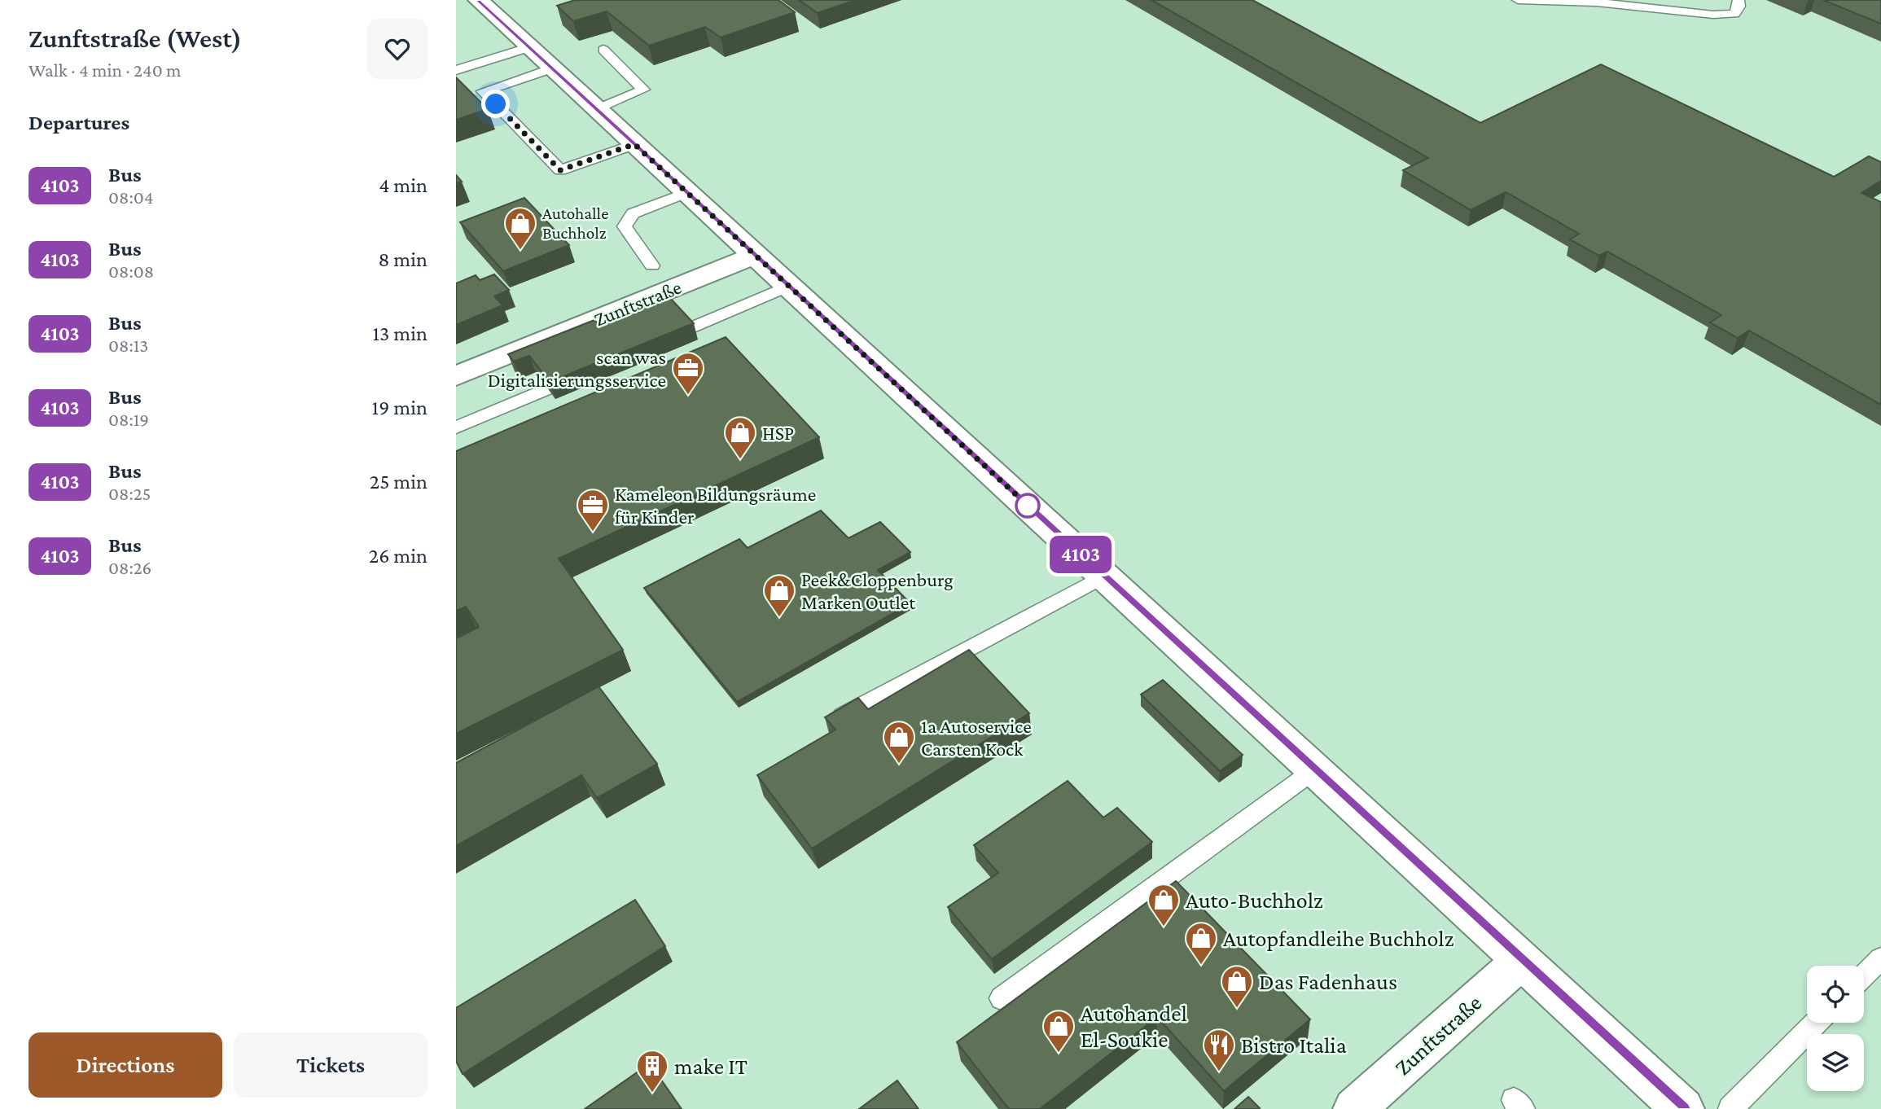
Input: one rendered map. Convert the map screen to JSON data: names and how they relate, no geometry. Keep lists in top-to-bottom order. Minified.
{"streets":{"street":["Zunftstraße"]},"places":{"shop":["Autohalle Buchholz","HSP","Peek&Cloppenburg Marken Outlet","1a Autoservice Carsten Kock","Auto-Buchholz","Autopfandleihe Buchholz","Das Fadenhaus","Autohandel El-Soukie"],"office":["scan was Digitalisierungsservice","Kameleon Bildungsräume für Kinder"],"restaurant":["Bistro Italia"],"building":["make IT"]},"lines":["bus line 4103"],"page":{"heading":[["Zunftstraße (West)","Walk · 4 min · 240 m"],"Departures"],"on_map":"4103","list":[{"mark":"4103","name":"Bus","note":"08:04","value":"4 min"},{"mark":"4103","name":"Bus","note":"08:08","value":"8 min"},{"mark":"4103","name":"Bus","note":"08:13","value":"13 min"},{"mark":"4103","name":"Bus","note":"08:19","value":"19 min"},{"mark":"4103","name":"Bus","note":"08:25","value":"25 min"},{"mark":"4103","name":"Bus","note":"08:26","value":"26 min"}],"buttons":["Directions","Tickets"]}}
